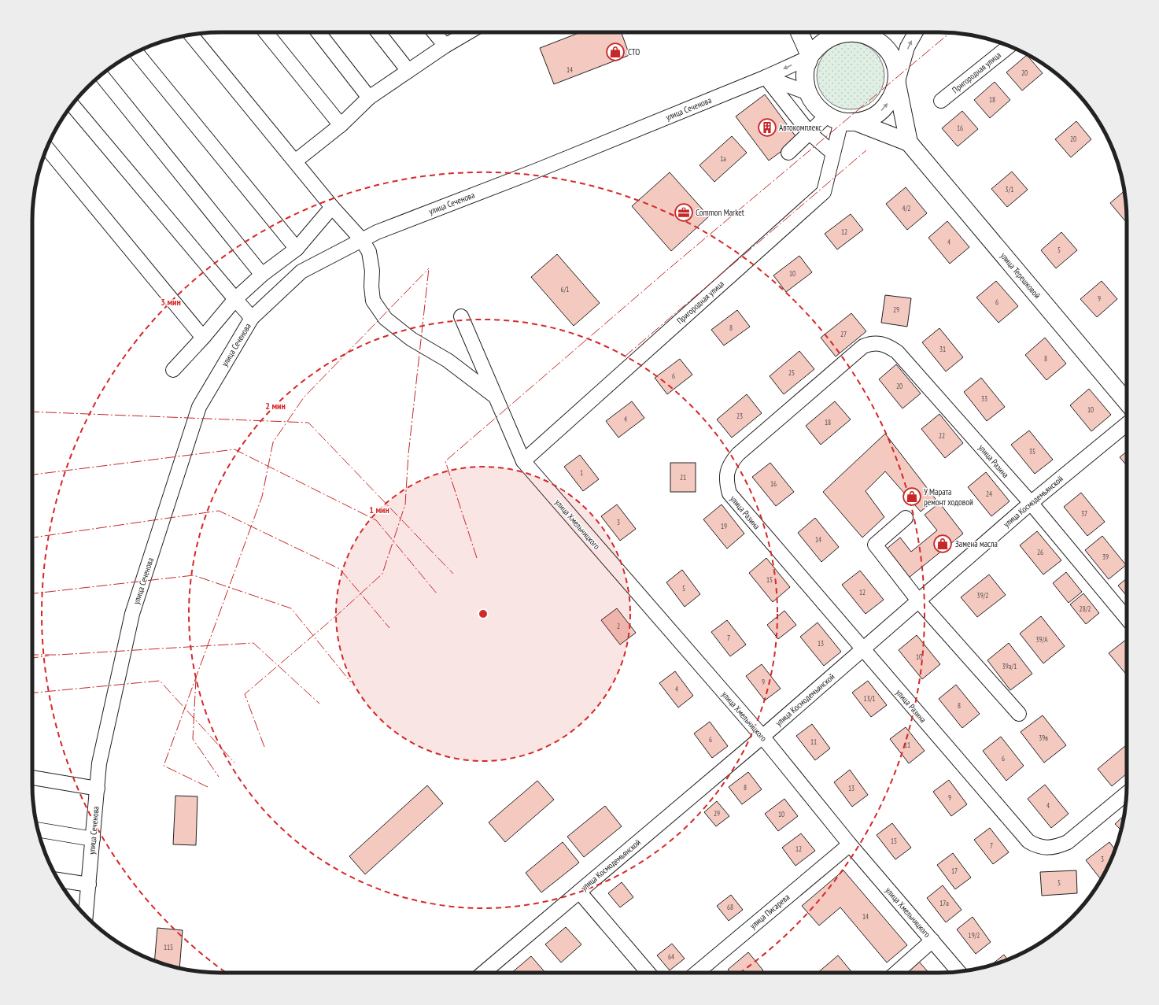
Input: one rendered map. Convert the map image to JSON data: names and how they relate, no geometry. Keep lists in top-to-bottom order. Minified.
{"streets":{"main road":["улица Терешковой"],"street":["Пригородная улица","улица Сеченова","улица Разина","улица Космодемьянской","улица Хмельницкого","улица Писарева"]},"crossings":[["Пригородная улица","улица Терешковой"],["Пригородная улица","улица Хмельницкого"],["улица Сеченова","улица Терешковой"],["улица Разина","улица Космодемьянской"],["улица Космодемьянской","улица Хмельницкого"],["улица Хмельницкого","улица Писарева"]],"places":{"shop":["СТО","У Марата ремонт ходовой","Замена масла"],"building":["Автокомплекс"],"office":["Common Market"]},"house_numbers":["14","20","18","16","20","1а","3/1","4/2","12","4","5","10","6/1","9","6","29","8","27","31","8","25","6","20","33","10","23","4","18","22","35","1","21","16","24","37","3","19","14","26","39","15","5","12","39/2","28/2","2","7","39/А","13","10","39а/1","9","4","13/1","8","39в","6","11","11","6","8","13","9","4","29","10","15","7","12","3","17","5","17а","68","14","19/2","115","64"],"rings":["3 мин","2 мин","1 мин"]}
